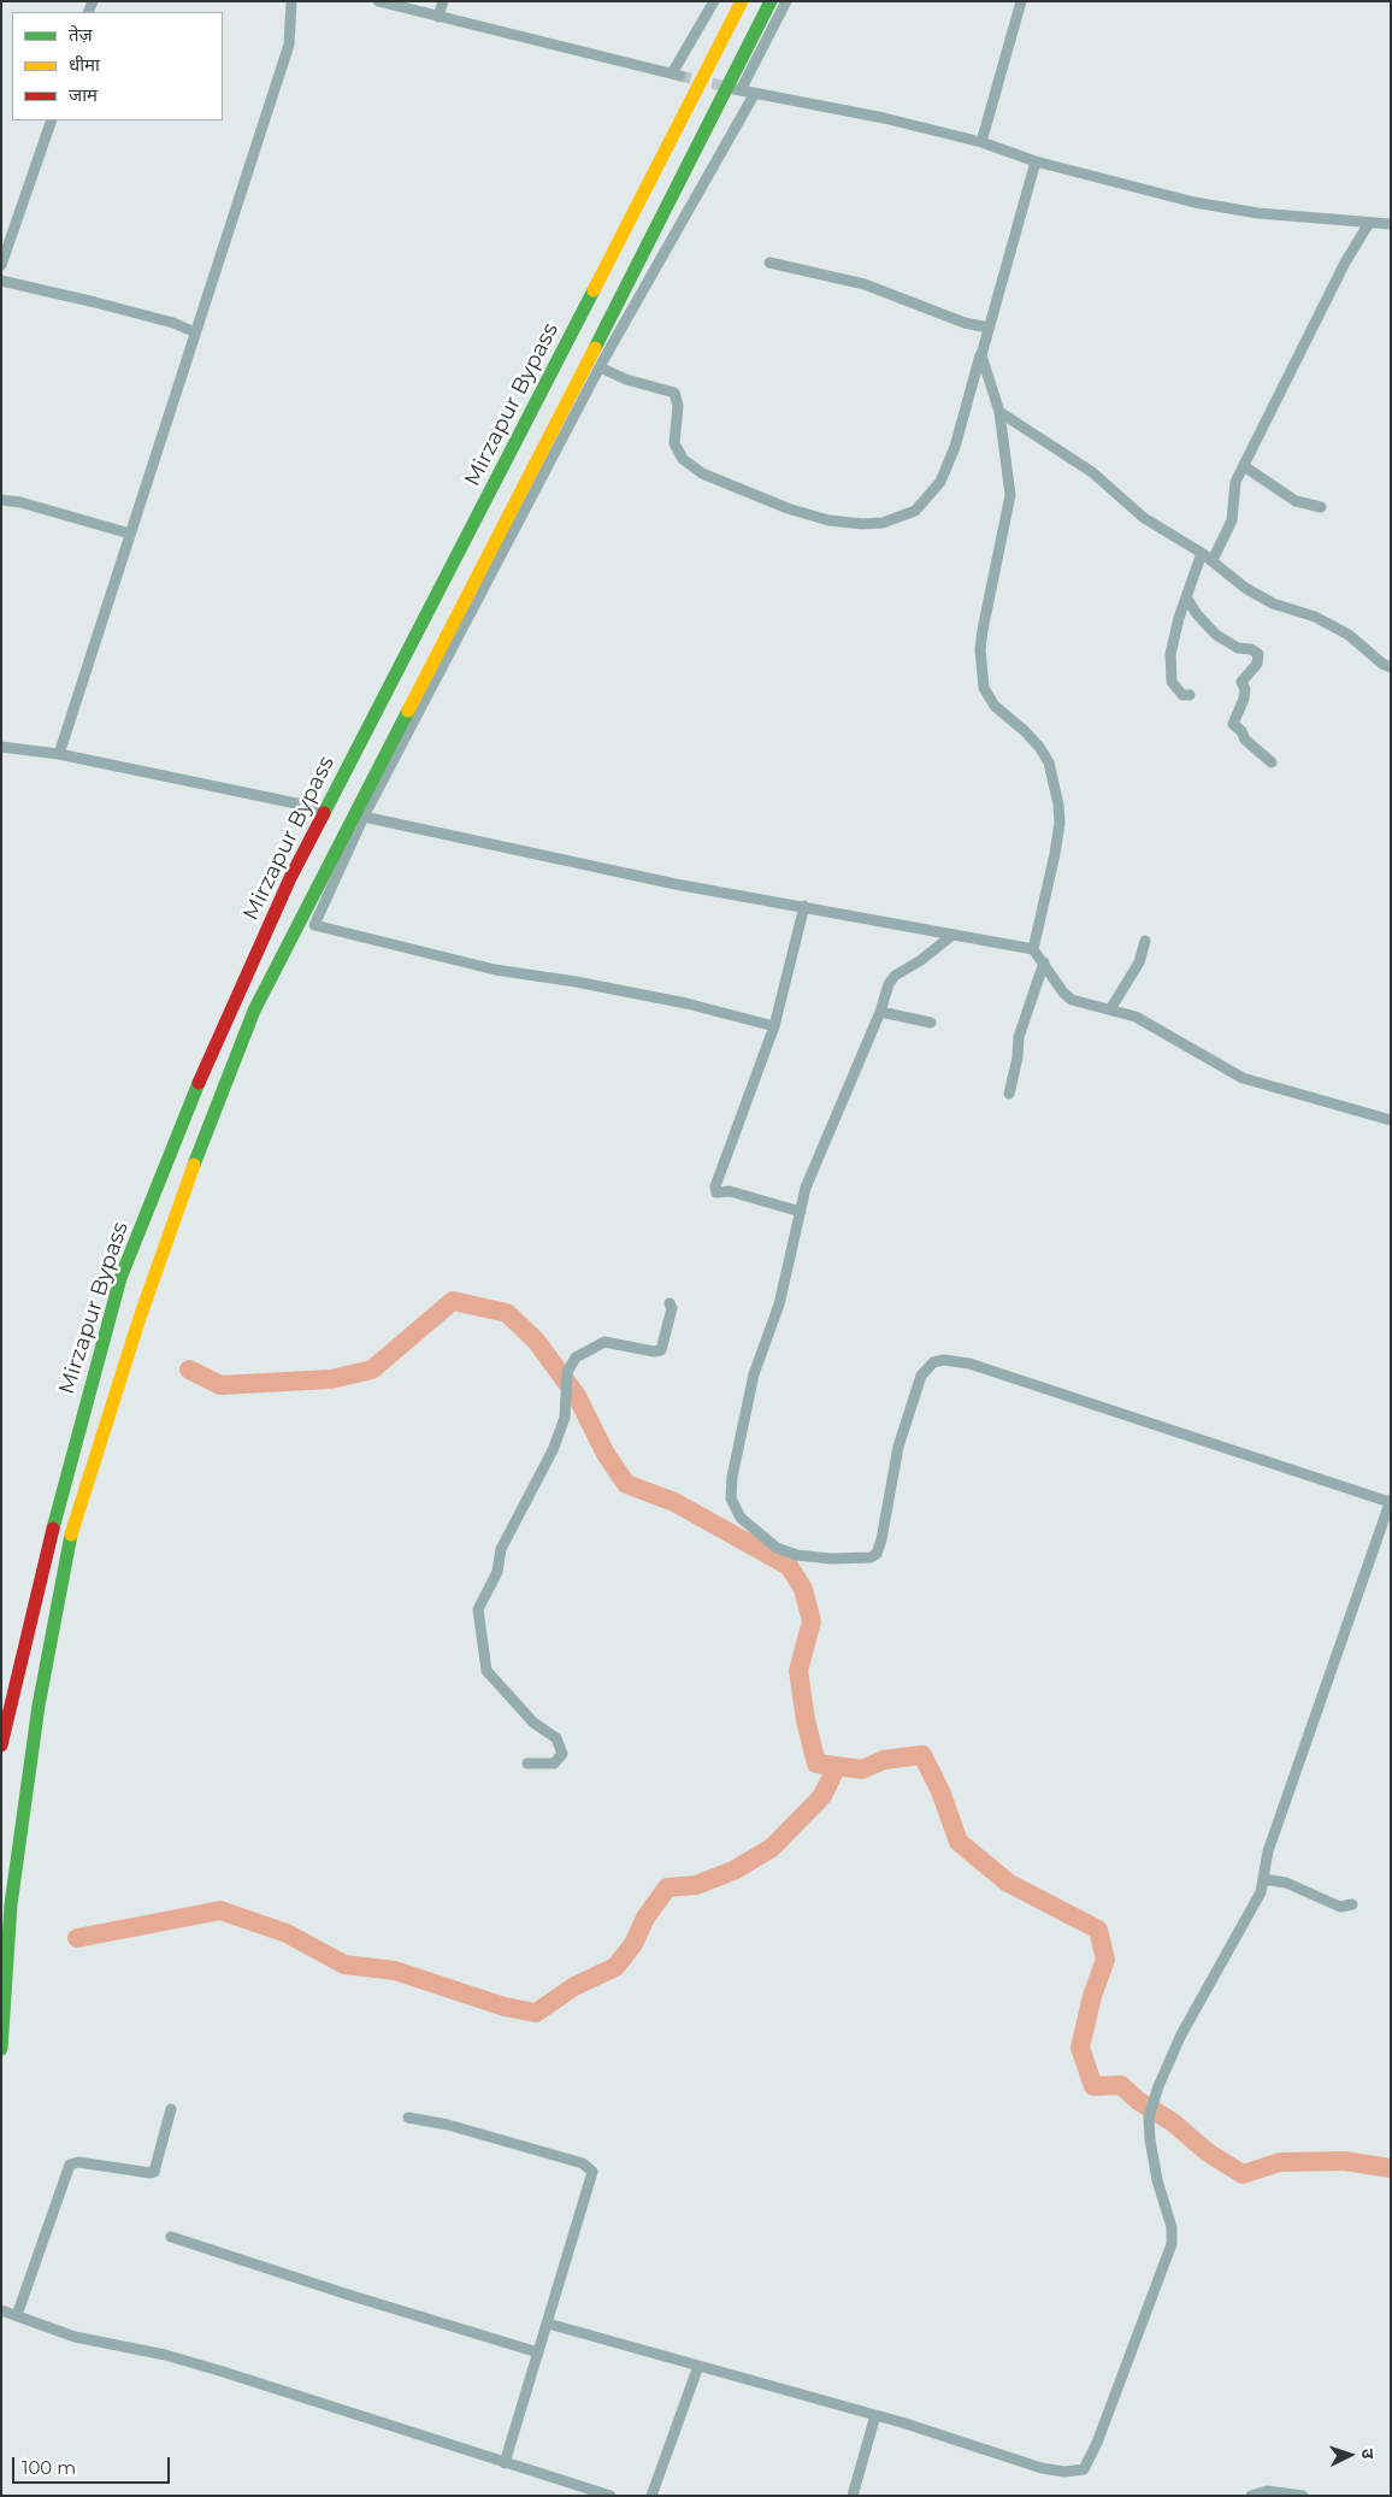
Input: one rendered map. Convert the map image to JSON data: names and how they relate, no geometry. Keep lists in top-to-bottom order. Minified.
{"streets":{"highway":["Mirzapur Bypass"]},"legend":["तेज़","धीमा","जाम"],"scale_bar":"100 m","north":"right"}
